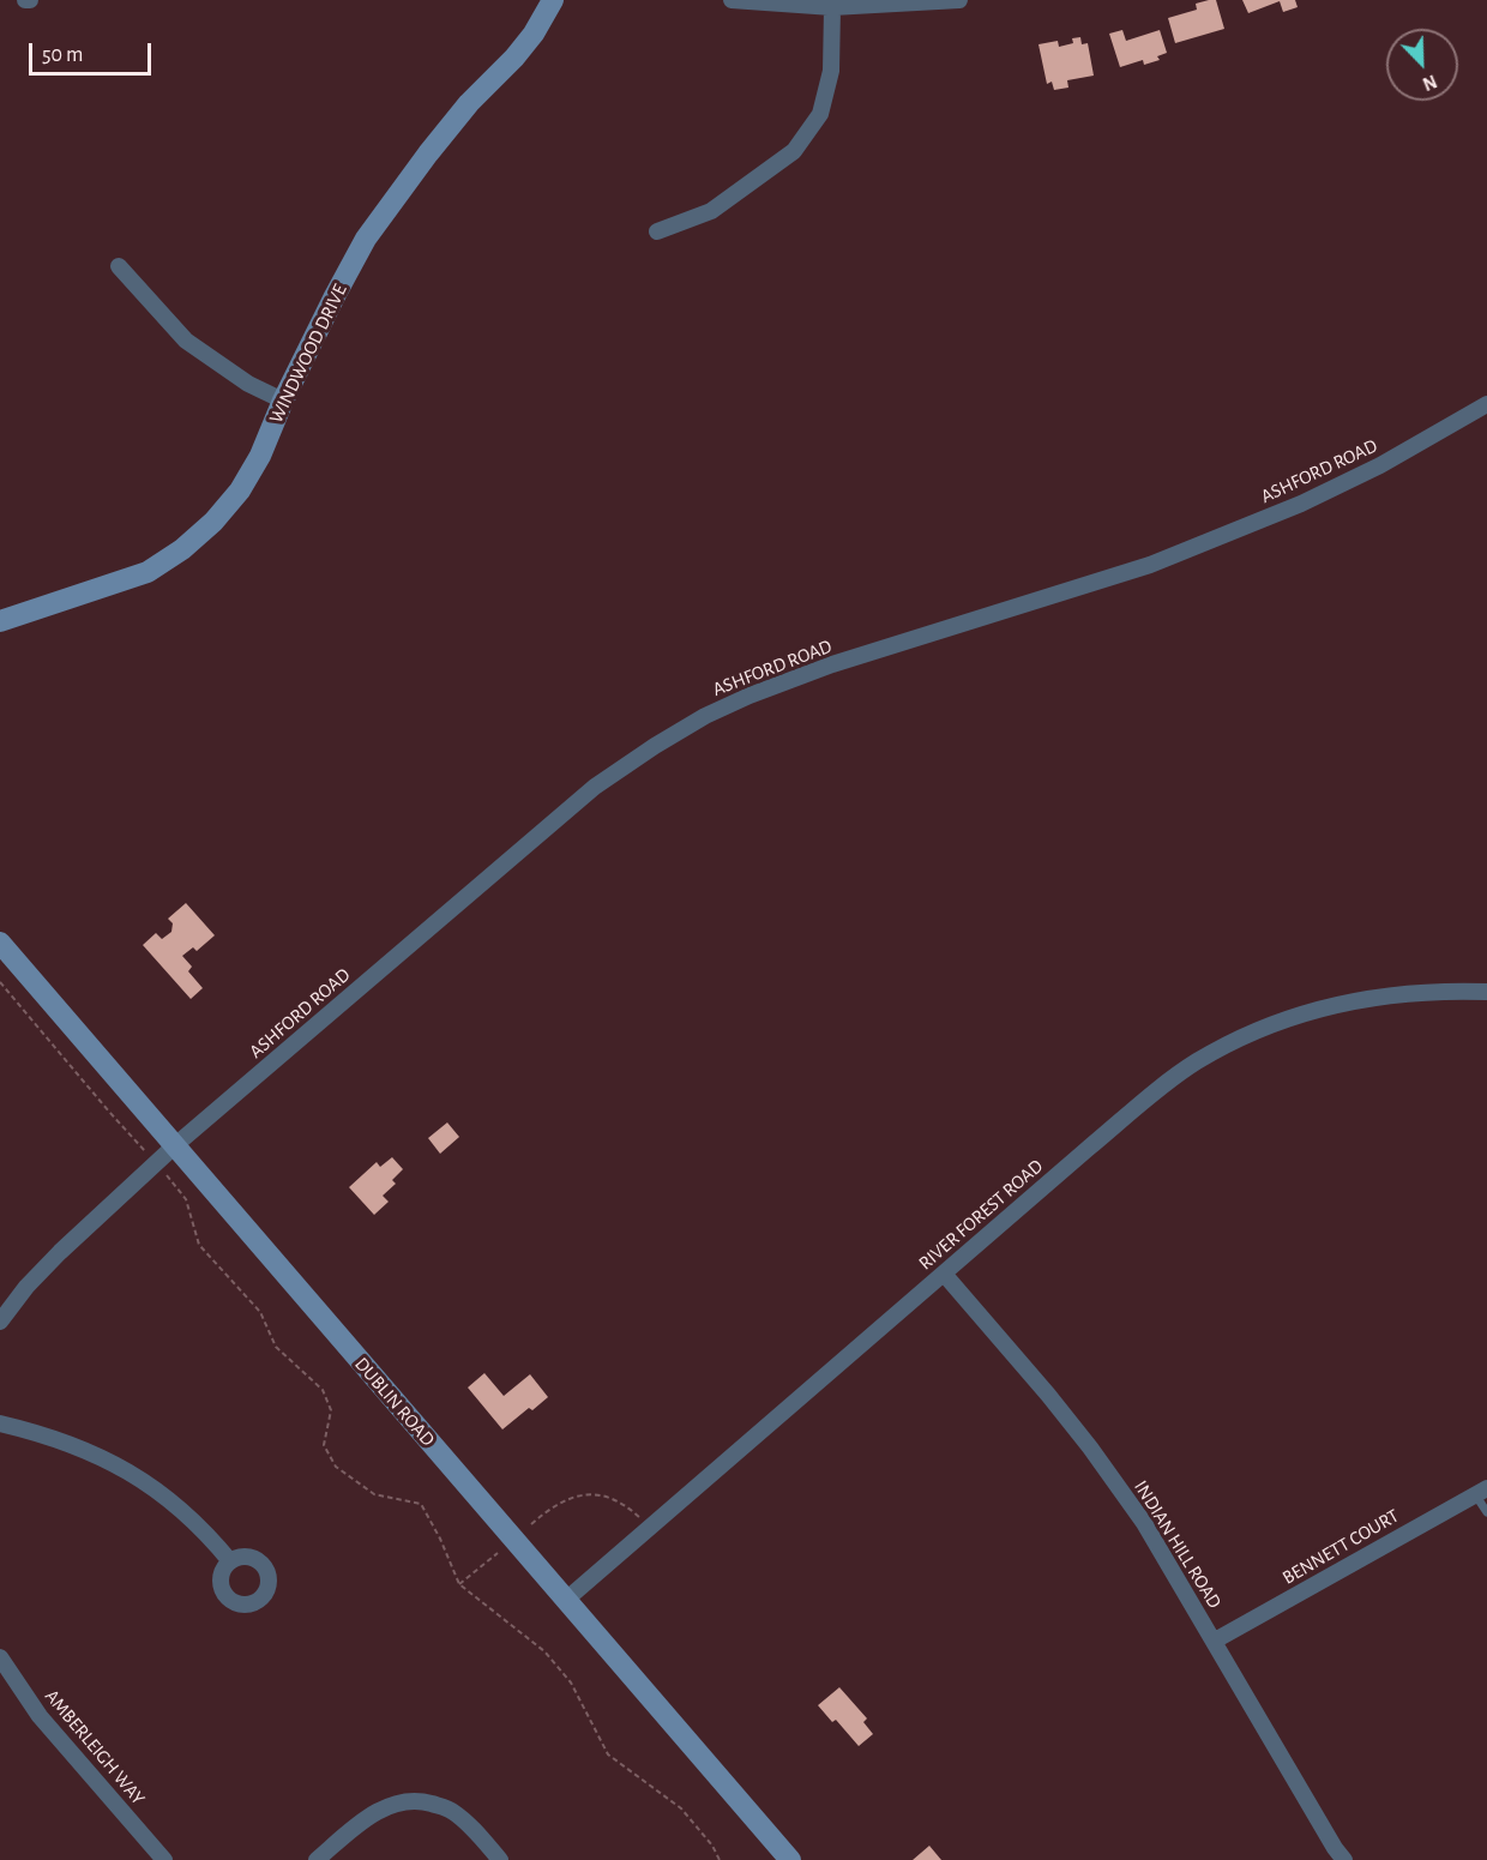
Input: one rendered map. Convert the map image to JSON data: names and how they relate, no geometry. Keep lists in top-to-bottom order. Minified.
{"streets":{"main road":["WINDWOOD DRIVE","DUBLIN ROAD"],"street":["ASHFORD ROAD","RIVER FOREST ROAD","INDIAN HILL ROAD","BENNETT COURT","AMBERLEIGH WAY"]},"crossings":[["ASHFORD ROAD","DUBLIN ROAD"],["RIVER FOREST ROAD","DUBLIN ROAD"],["RIVER FOREST ROAD","INDIAN HILL ROAD"],["INDIAN HILL ROAD","BENNETT COURT"]],"scale_bar":"50 m","north":"bottom right"}
